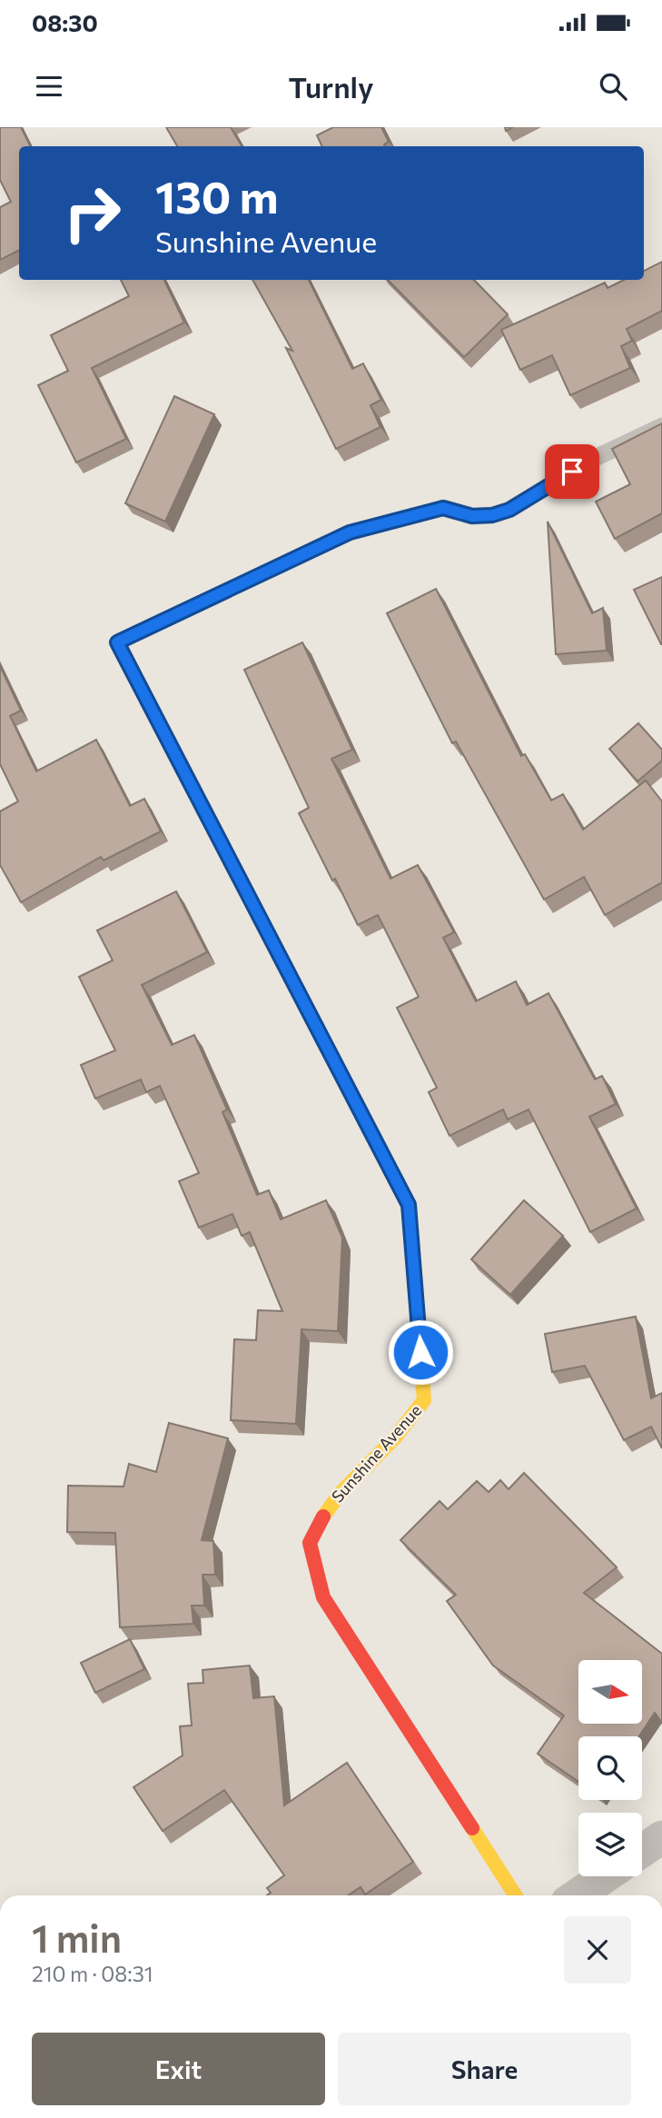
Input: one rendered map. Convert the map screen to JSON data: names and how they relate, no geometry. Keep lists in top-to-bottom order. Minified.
{"streets":{"street":["Sunshine Avenue"]},"north":"right","page":{"status":"08:30","header":"Turnly","turn":["130 m","Sunshine Avenue"],"heading":["1 min","210 m · 08:31"],"buttons":["Exit","Share"]}}
